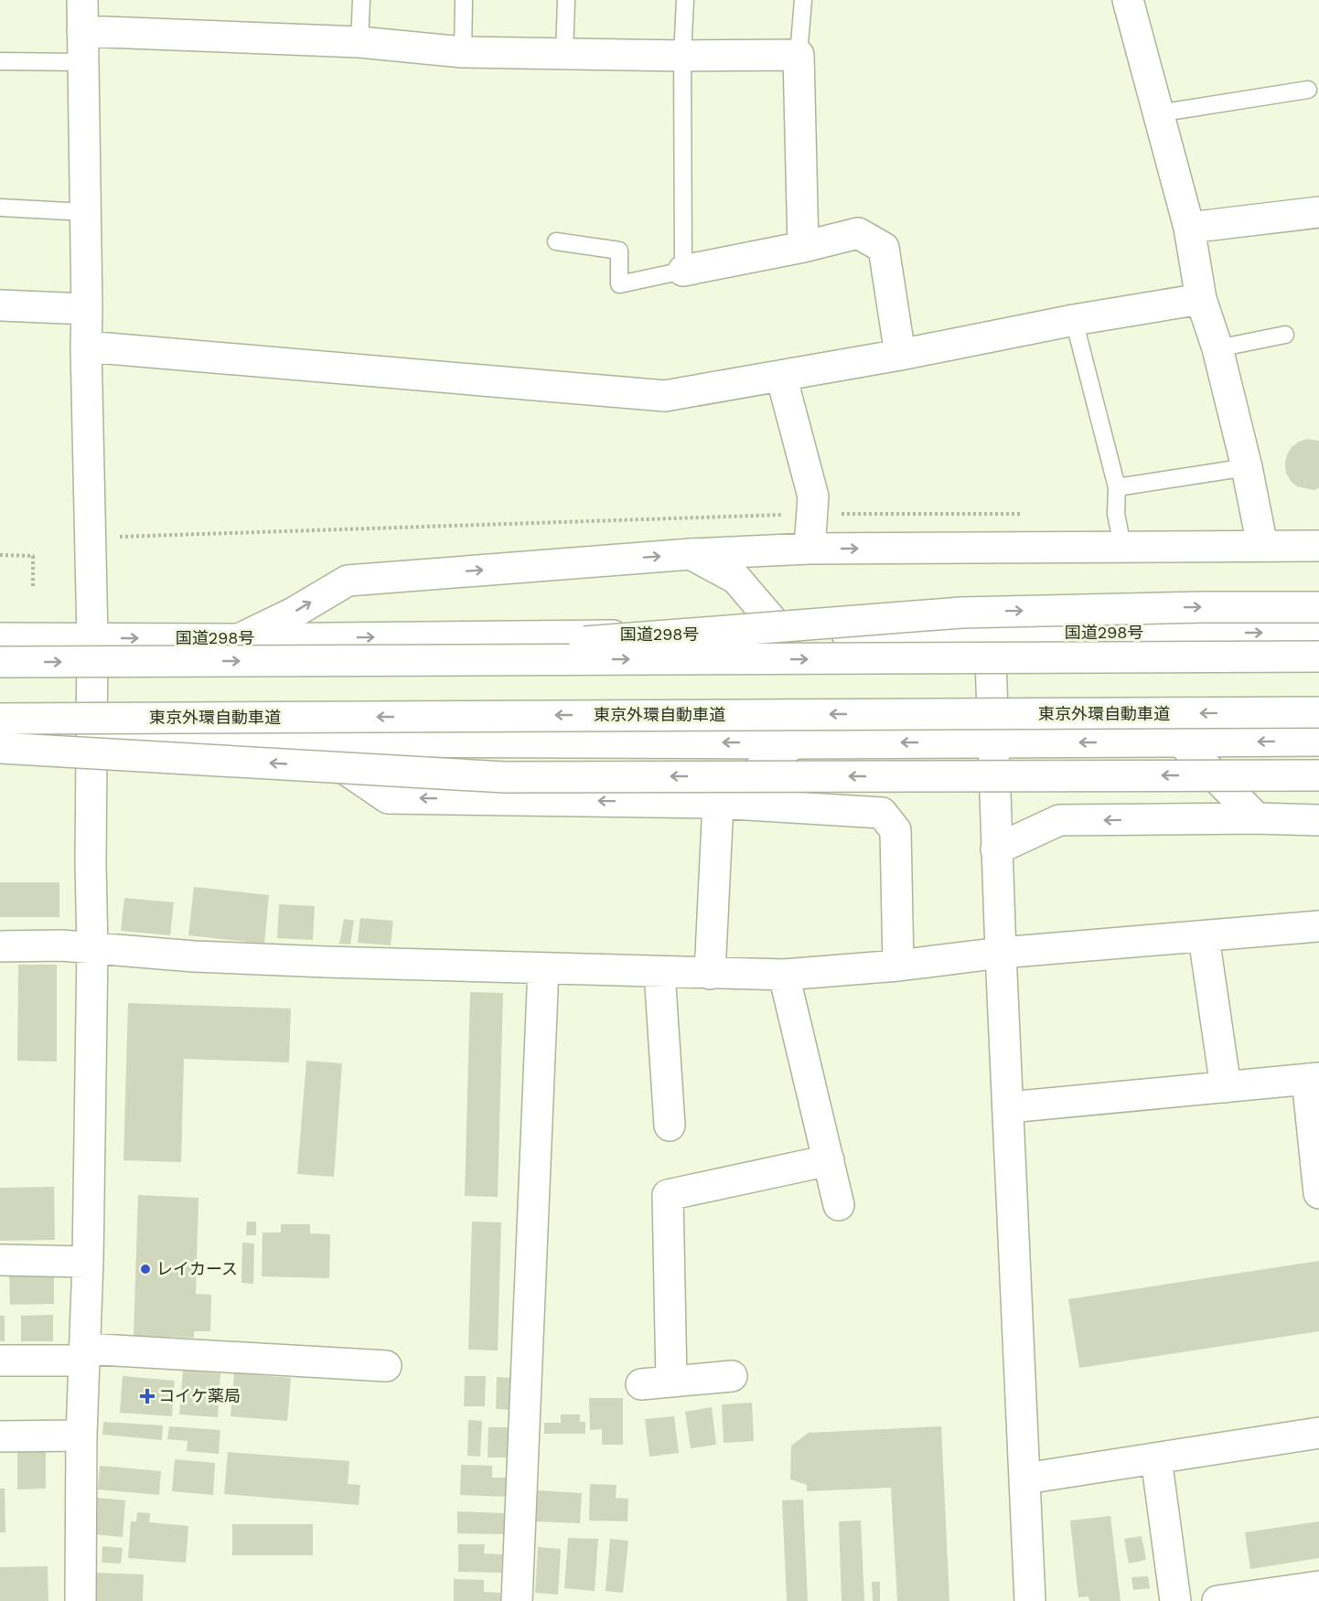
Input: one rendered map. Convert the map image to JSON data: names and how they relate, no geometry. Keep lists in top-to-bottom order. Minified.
{"streets":{"main road":["国道298号","東京外環自動車道"]},"places":{"other":["レイカース"],"health":["コイケ薬局"]}}
